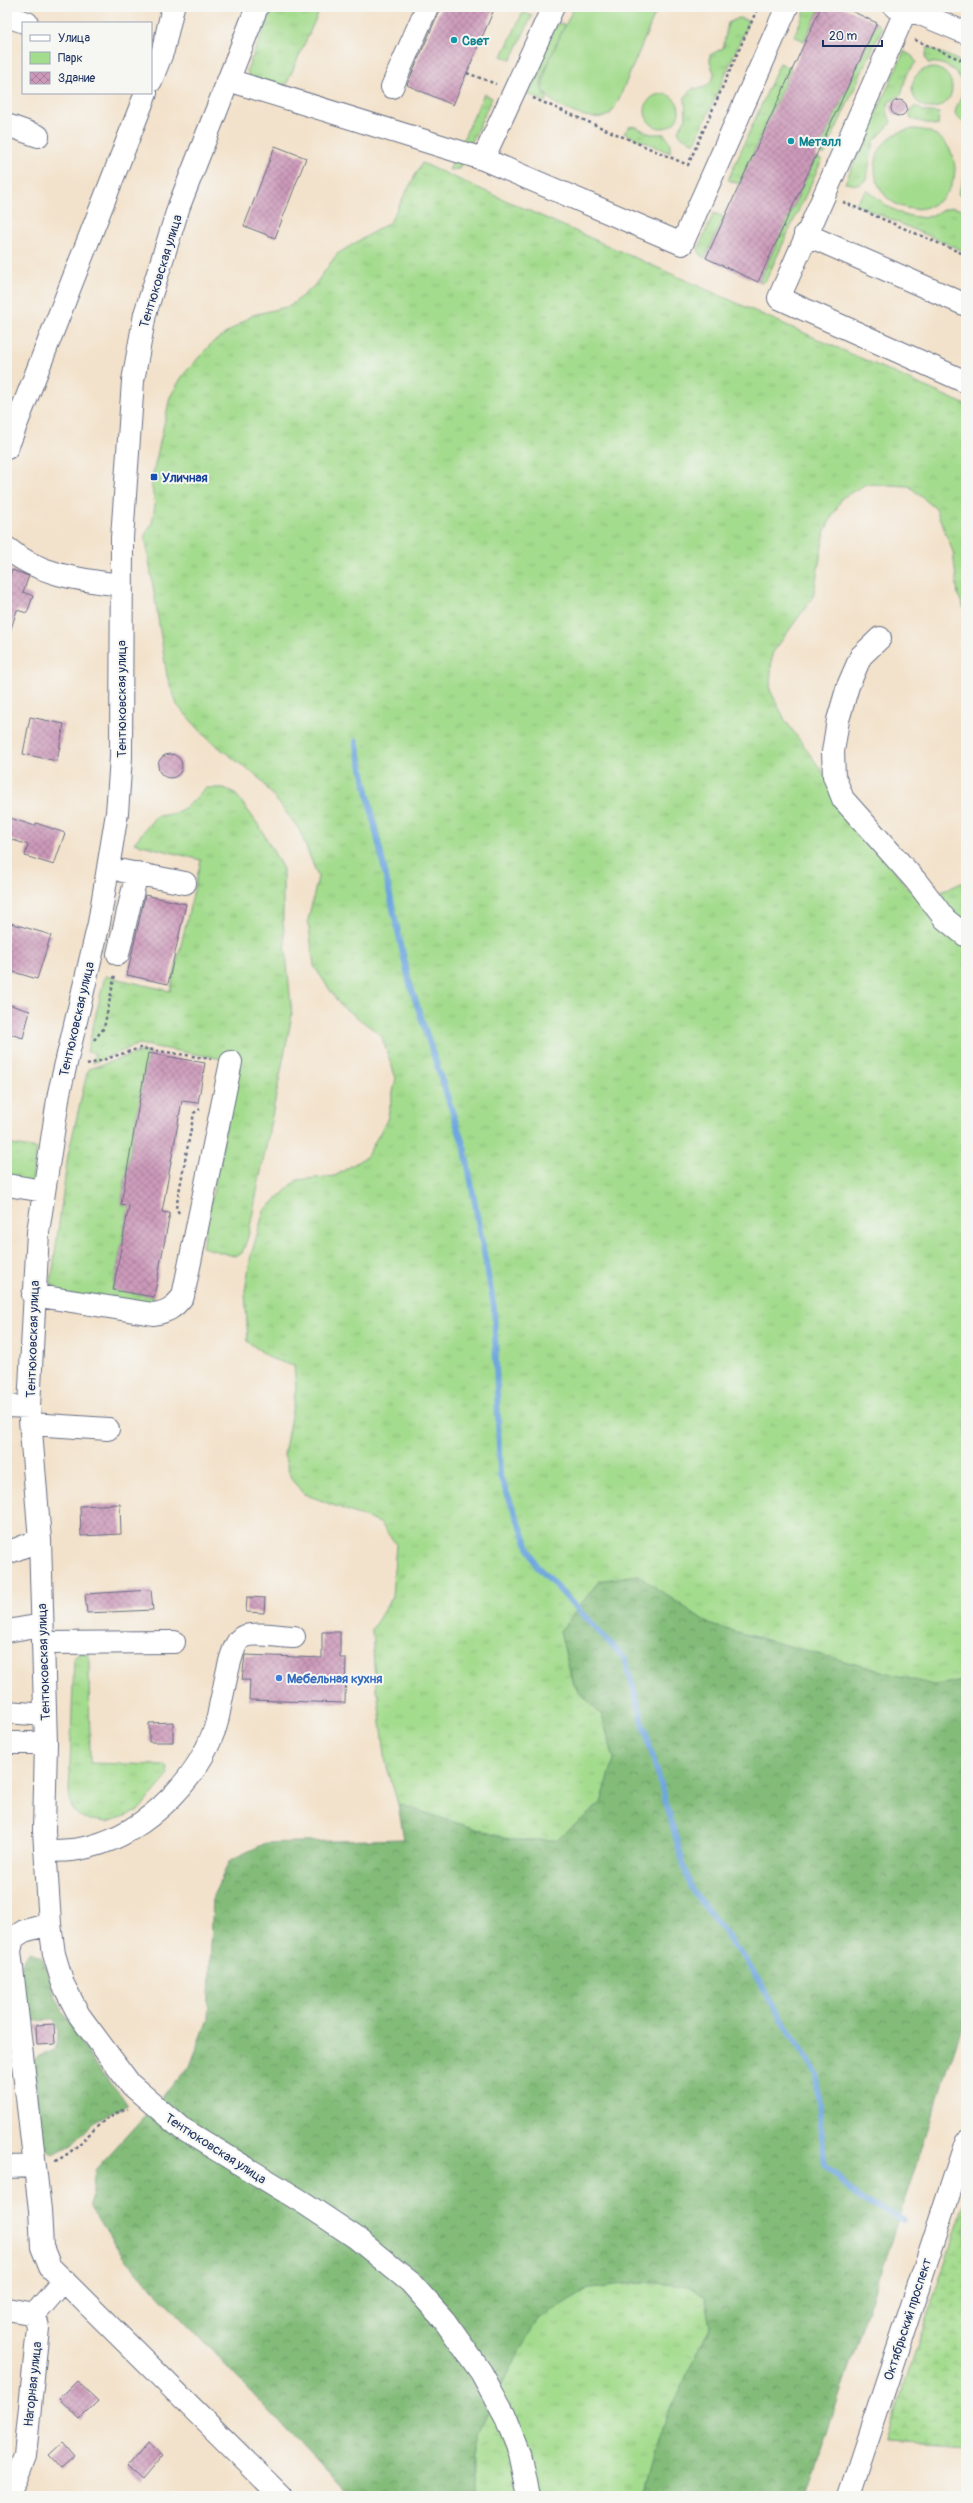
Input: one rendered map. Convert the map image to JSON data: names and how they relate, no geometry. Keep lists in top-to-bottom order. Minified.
{"streets":{"street":["Тентюковская улица","Октябрьский проспект","Нагорная улица"]},"places":{"other":["Свет","Металл","Мебельная кухня"],"transit":["Уличная"]},"legend":["Улица","Парк","Здание"],"scale_bar":"20 m"}
